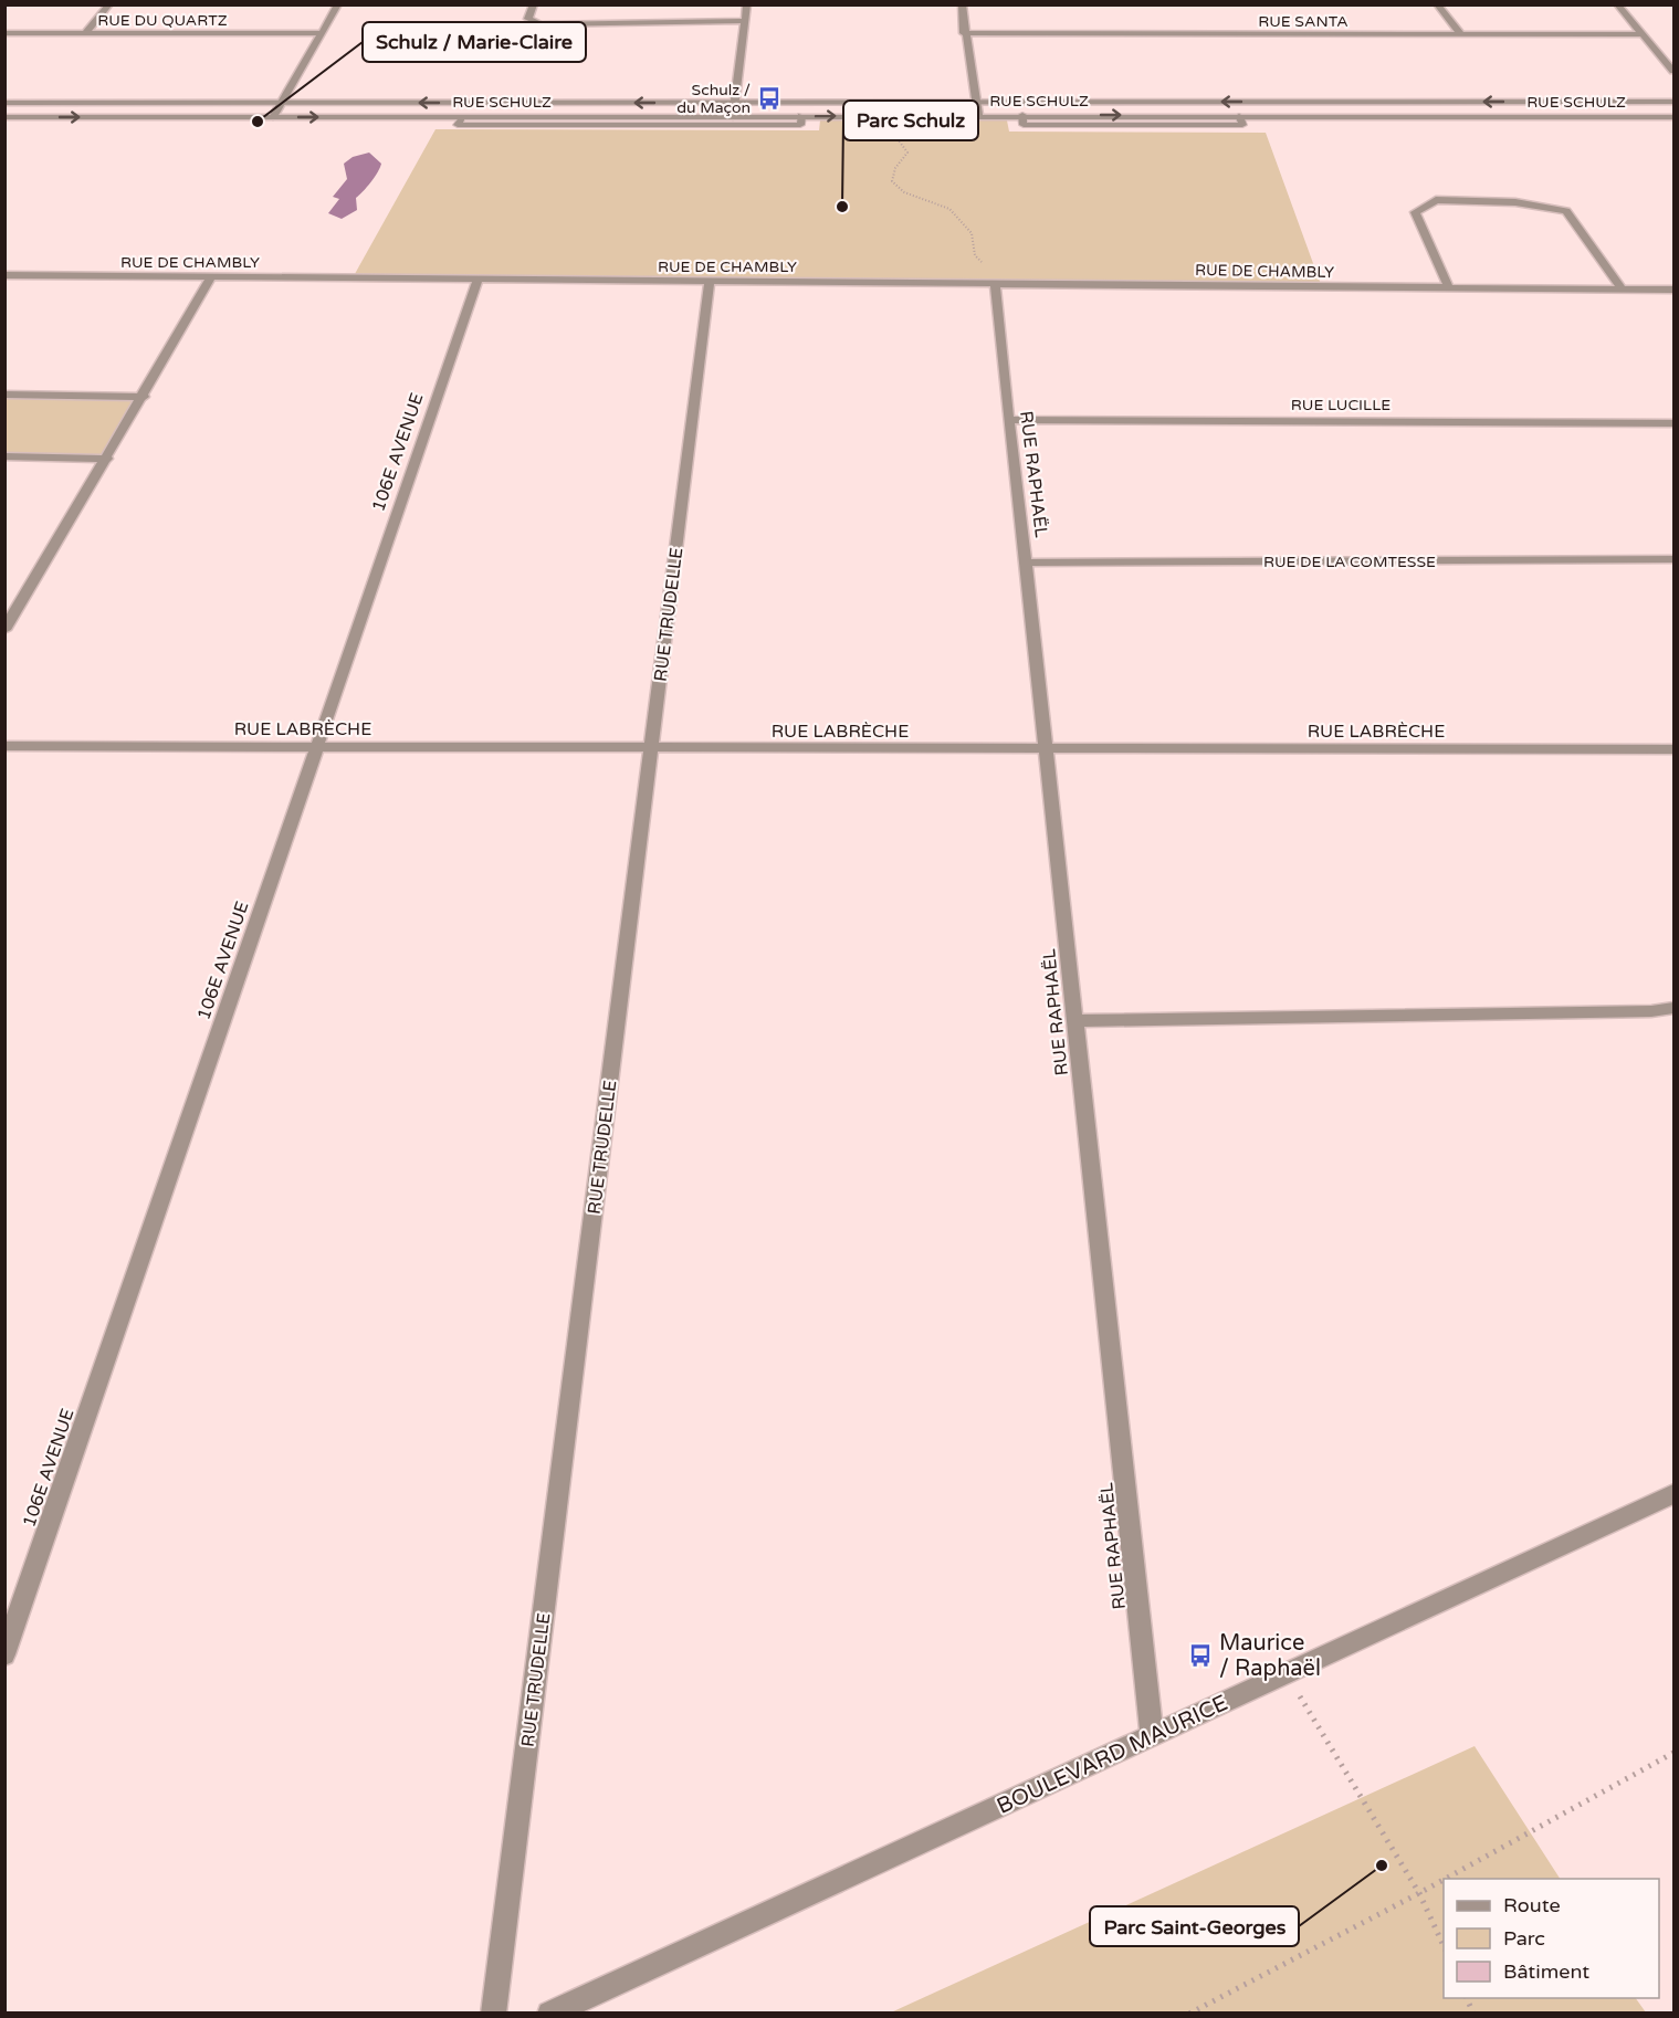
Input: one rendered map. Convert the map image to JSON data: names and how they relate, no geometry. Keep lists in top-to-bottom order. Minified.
{"streets":{"street":["RUE DU QUARTZ","RUE SANTA","RUE SCHULZ","RUE DE CHAMBLY","RUE LUCILLE","106E AVENUE","RUE RAPHAËL","RUE DE LA COMTESSE","RUE TRUDELLE","RUE LABRÈCHE","BOULEVARD MAURICE"]},"crossings":[["RUE DE CHAMBLY","106E AVENUE"],["RUE DE CHAMBLY","RUE RAPHAËL"],["RUE DE CHAMBLY","RUE TRUDELLE"],["RUE LUCILLE","RUE RAPHAËL"],["106E AVENUE","RUE LABRÈCHE"],["RUE RAPHAËL","RUE DE LA COMTESSE"],["RUE RAPHAËL","RUE LABRÈCHE"],["RUE RAPHAËL","BOULEVARD MAURICE"],["RUE TRUDELLE","RUE LABRÈCHE"]],"places":{"bus stop":["Schulz / du Maçon","Maurice / Raphaël"],"other":["Schulz / Marie-Claire","Parc Schulz","Parc Saint-Georges"]},"legend":["Route","Parc","Bâtiment"]}
